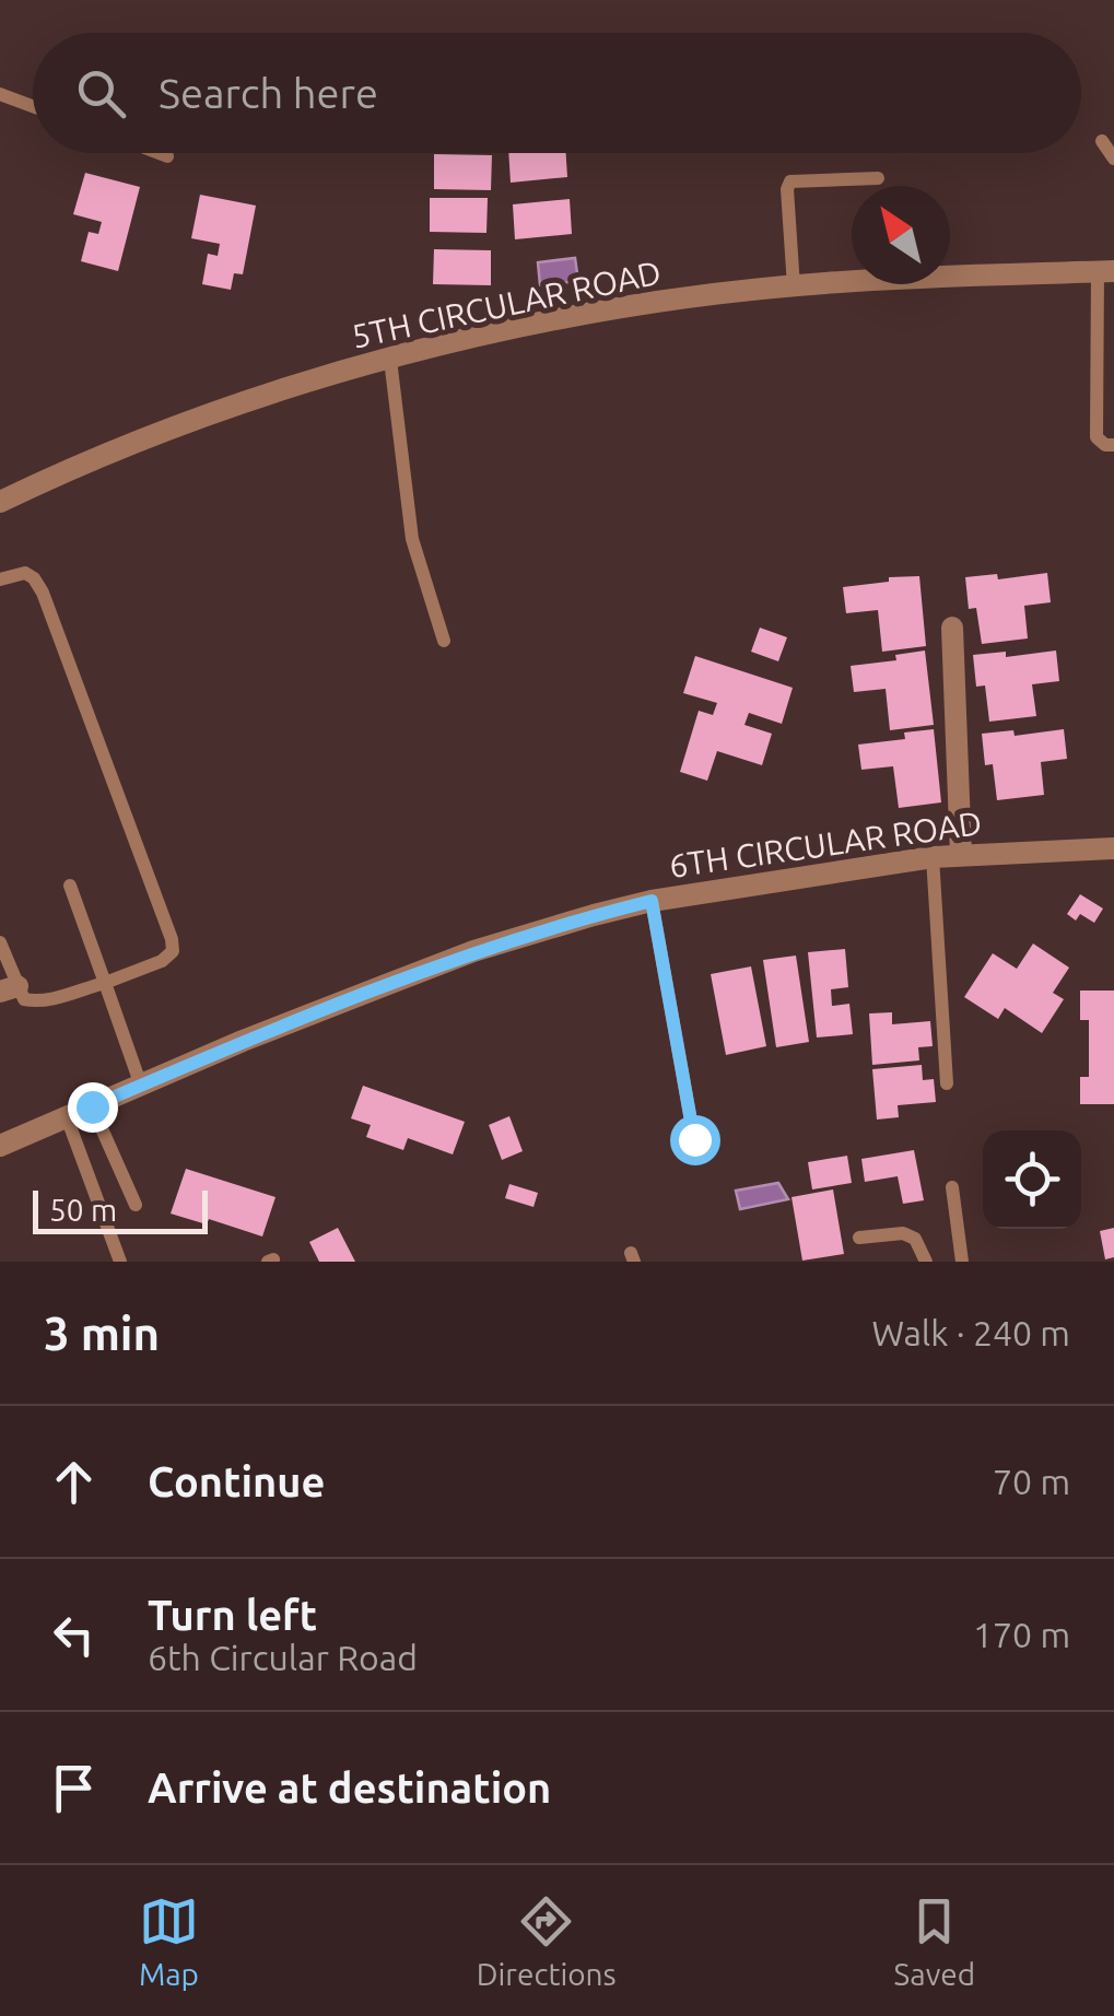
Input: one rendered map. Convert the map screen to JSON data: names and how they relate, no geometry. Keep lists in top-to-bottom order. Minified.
{"streets":{"street":["5TH CIRCULAR ROAD","6TH CIRCULAR ROAD"]},"scale_bar":"50 m","north":"top left","page":{"search":"Search here","scale":"50 m","heading":["3 min","Walk · 240 m"],"list":[["Continue","70 m"],["Turn left","6th Circular Road","170 m"],"Arrive at destination"],"nav":["Map","Directions","Saved"]}}
